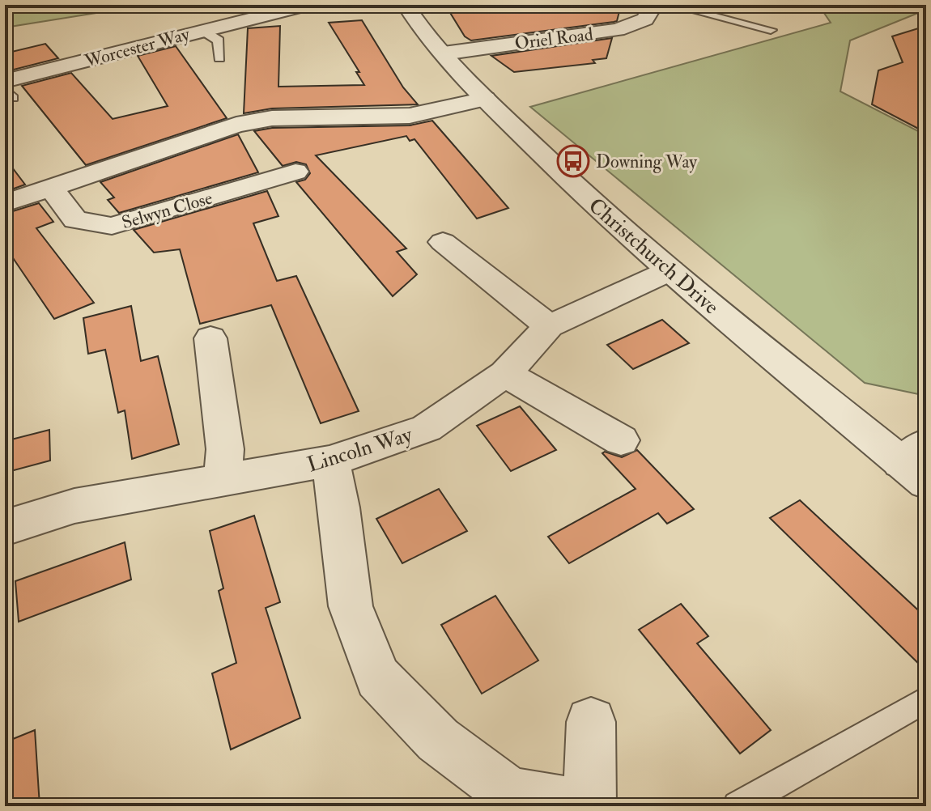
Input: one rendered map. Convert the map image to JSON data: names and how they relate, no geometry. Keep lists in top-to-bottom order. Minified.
{"streets":{"street":["Oriel Road","Worcester Way","Selwyn Close","Christchurch Drive","Lincoln Way"]},"crossings":[["Oriel Road","Christchurch Drive"],["Christchurch Drive","Lincoln Way"]],"places":{"bus stop":["Downing Way"]}}
